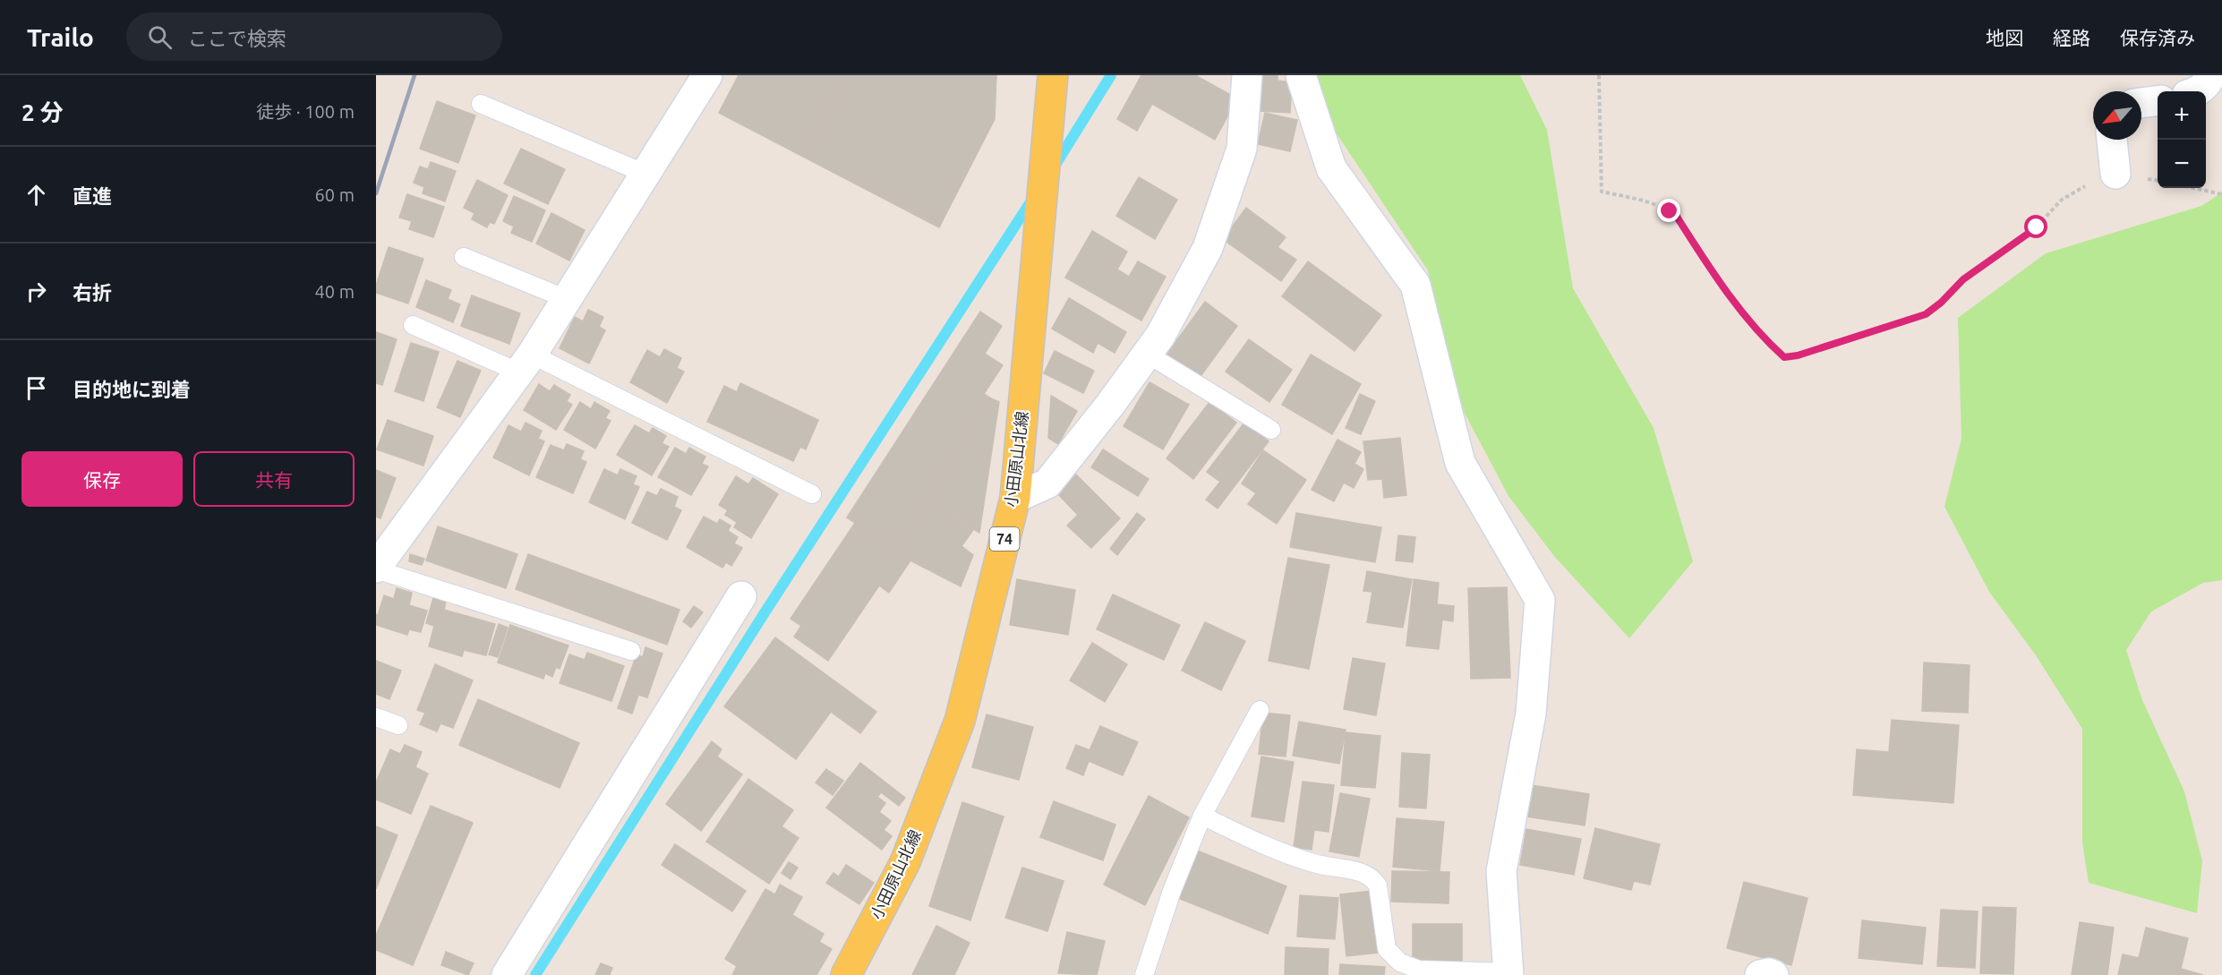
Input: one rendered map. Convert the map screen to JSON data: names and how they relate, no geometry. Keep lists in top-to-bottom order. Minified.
{"streets":{"main road":["小田原山北線","74"]},"north":"bottom left","page":{"header":"Trailo","search":"ここで検索","nav":["地図","経路","保存済み"],"heading":["2 分","徒歩 · 100 m"],"map_buttons":["+","−"],"list":[["直進","60 m"],["右折","40 m"],"目的地に到着"],"buttons":["保存","共有"]}}
